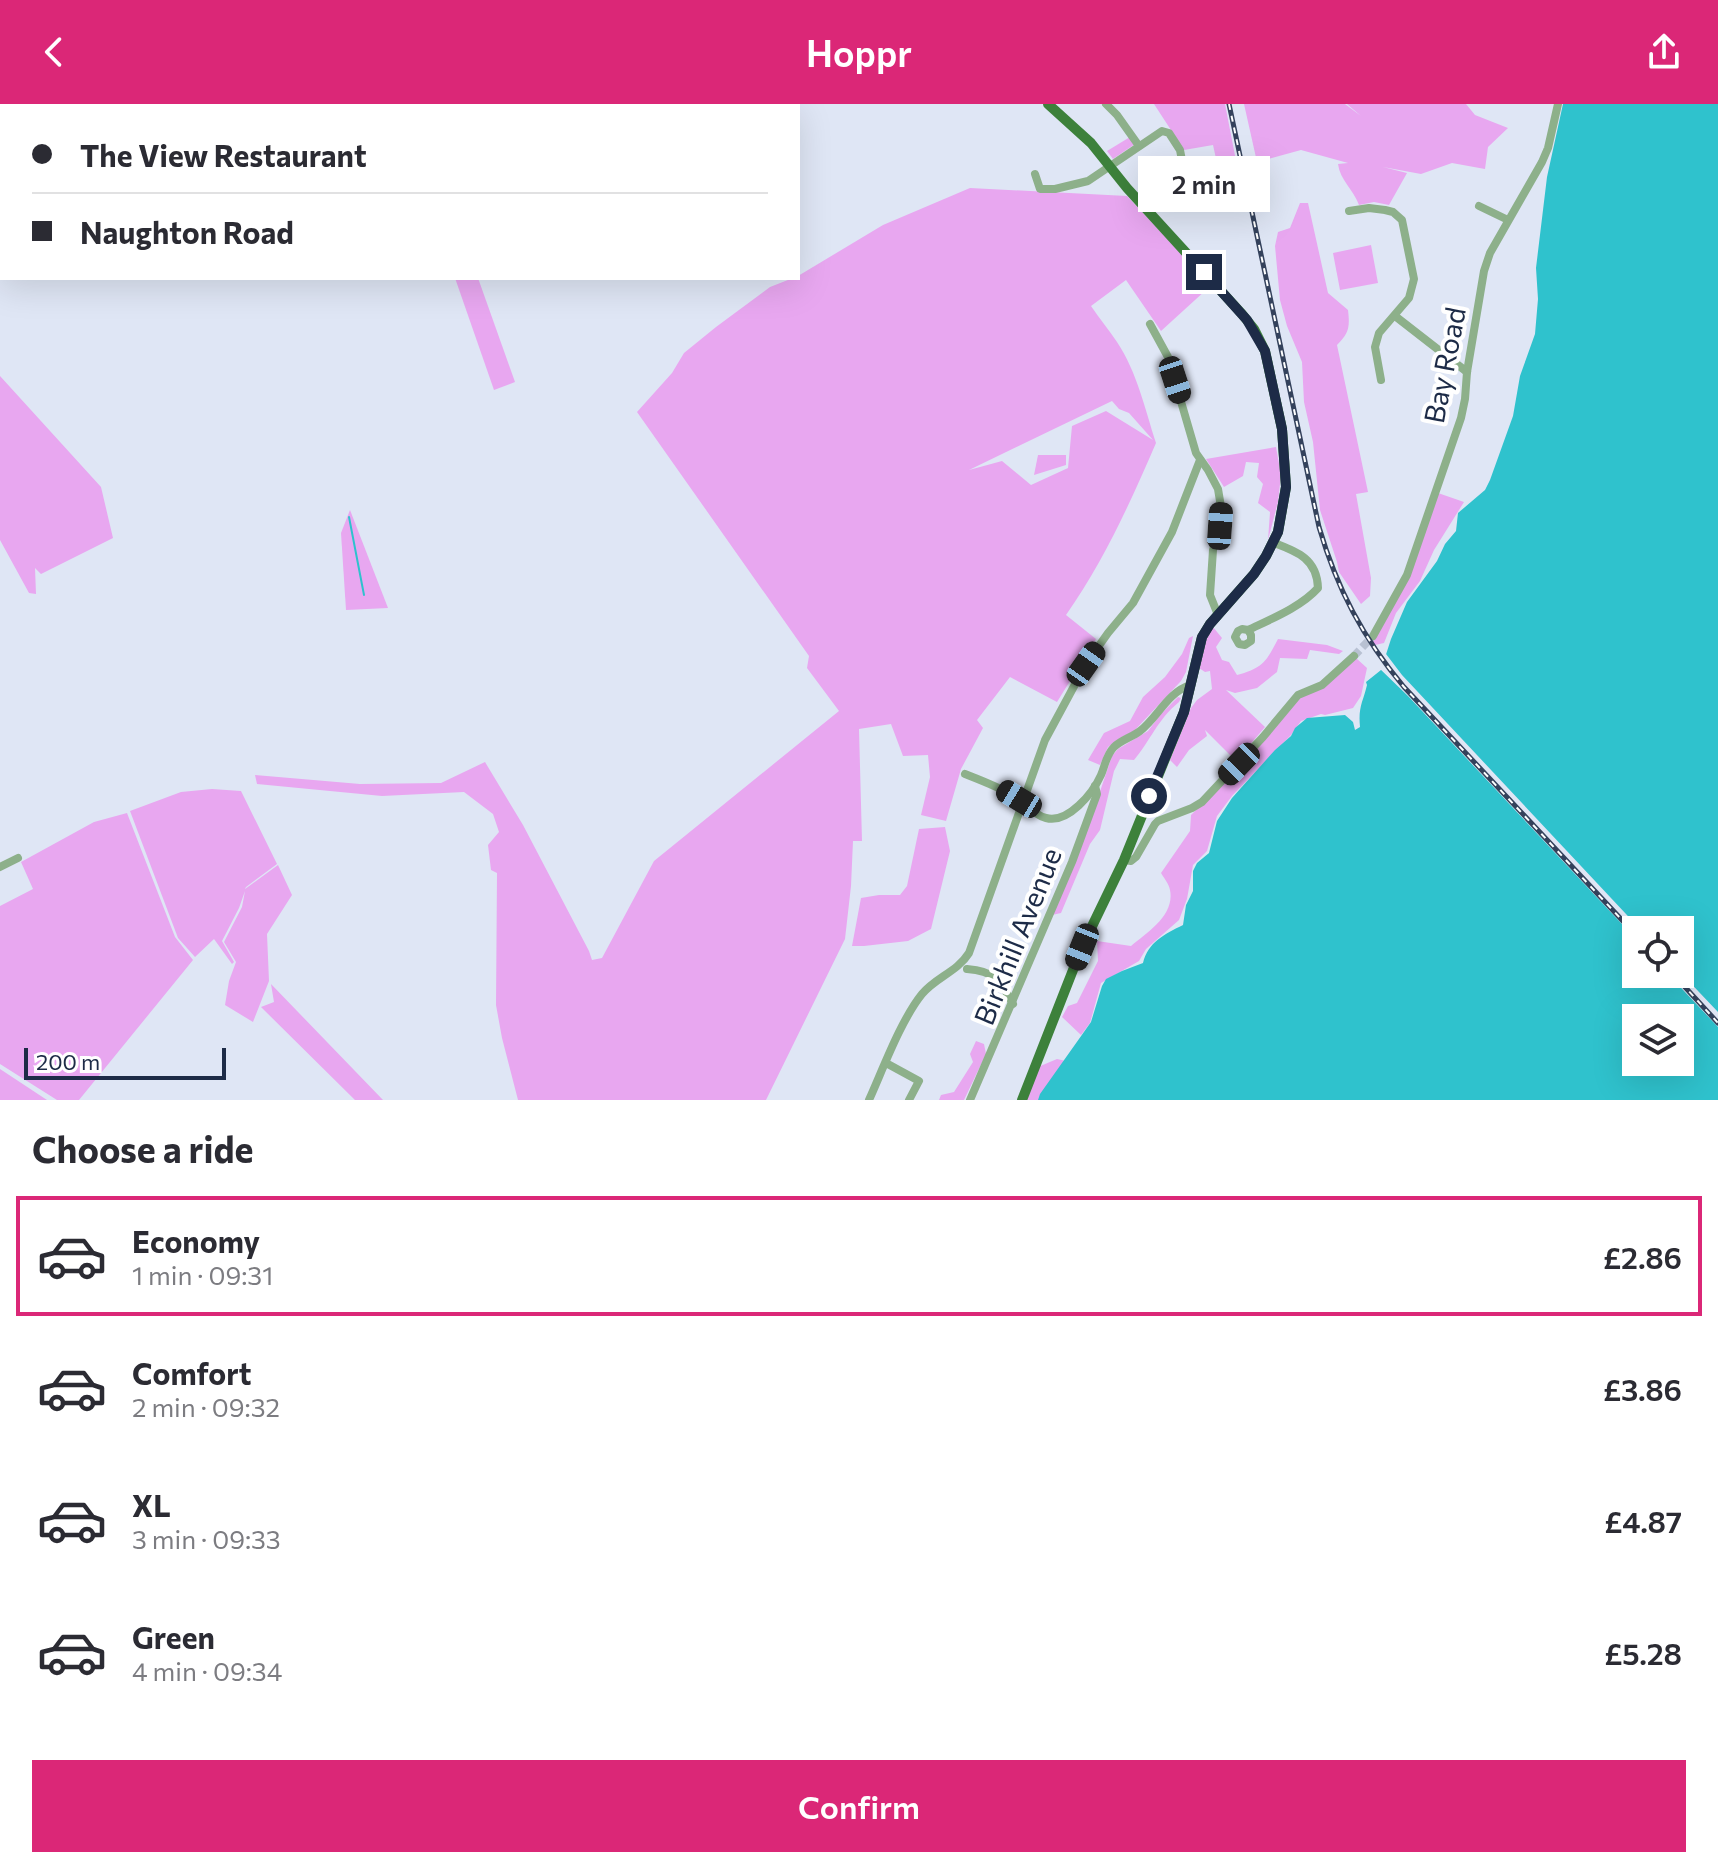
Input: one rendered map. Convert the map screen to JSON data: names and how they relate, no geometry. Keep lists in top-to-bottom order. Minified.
{"streets":{"street":["Bay Road","Birkhill Avenue"]},"scale_bar":"200 m","page":{"header":"Hoppr","banner":["The View Restaurant","Naughton Road"],"bubble":"2 min","scale":"200 m","heading":"Choose a ride","list":[{"name":"Economy","note":"1 min · 09:31","value":"£2.86"},{"name":"Comfort","note":"2 min · 09:32","value":"£3.86"},{"name":"XL","note":"3 min · 09:33","value":"£4.87"},{"name":"Green","note":"4 min · 09:34","value":"£5.28"}],"buttons":"Confirm"}}
